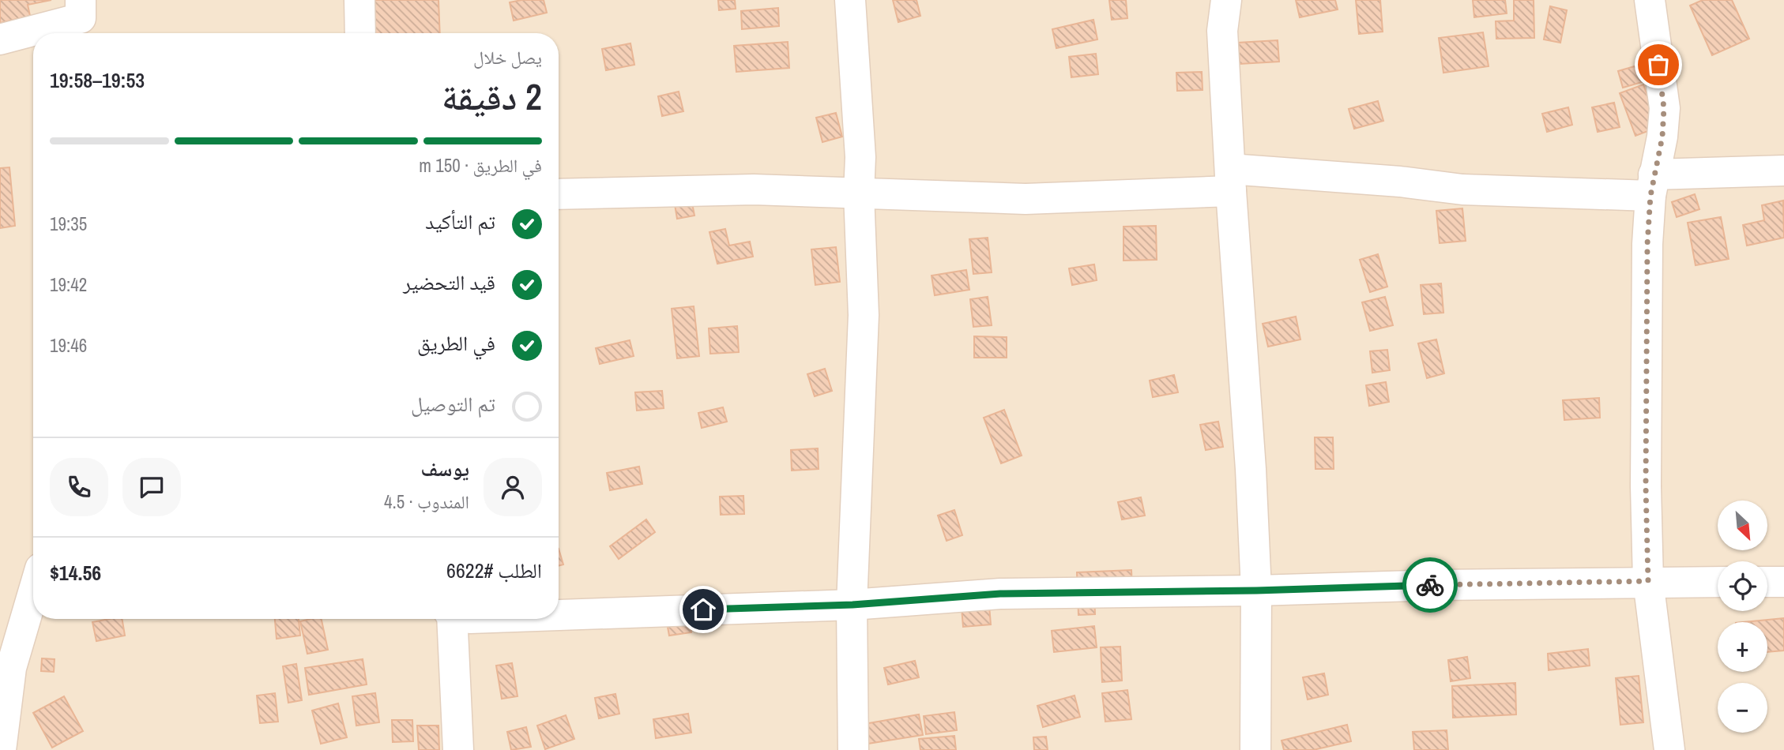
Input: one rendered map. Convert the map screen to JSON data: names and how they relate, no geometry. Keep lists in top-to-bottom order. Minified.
{"north":"bottom right","page":{"heading":["2 دقيقة","يصل خلال","19:53–19:58"],"panel":["يوسف","المندوب · 4.5","الطلب #6622","$14.56"],"bar":"في الطريق · 150 m","list":[["تم التأكيد","19:35"],["قيد التحضير","19:42"],["في الطريق","19:46"],"تم التوصيل"],"map_buttons":["+","−"]}}
